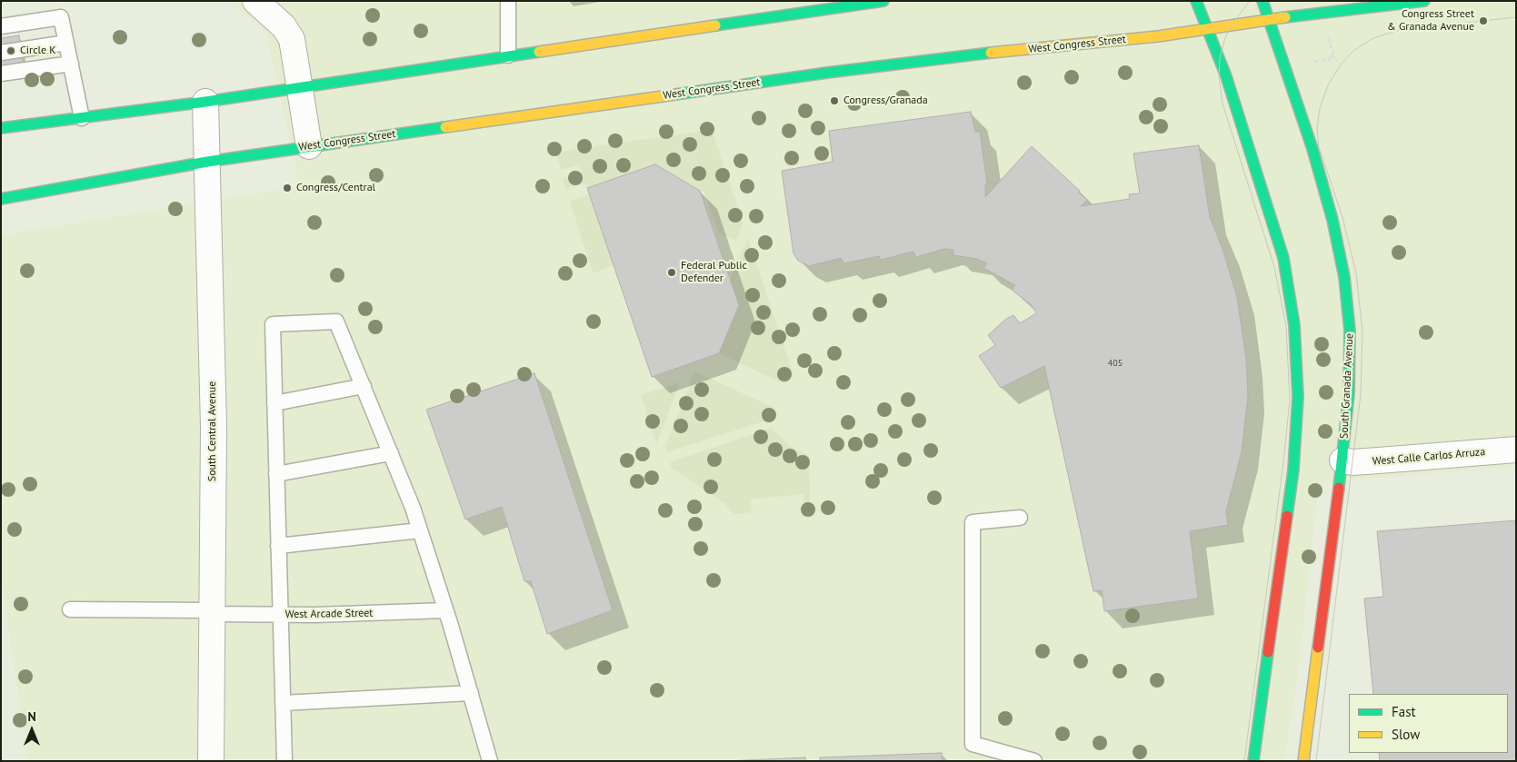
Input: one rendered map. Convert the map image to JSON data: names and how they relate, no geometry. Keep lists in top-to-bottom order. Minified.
{"streets":{"main road":["West Congress Street","South Granada Avenue"],"street":["South Central Avenue","West Calle Carlos Arruza"],"lane":["West Arcade Street"]},"crossings":[["West Congress Street","South Granada Avenue"],["West Congress Street","South Central Avenue"],["South Granada Avenue","West Calle Carlos Arruza"],["South Central Avenue","West Arcade Street"]],"places":["Congress Street & Granada Avenue","Circle K","Congress/Granada","Congress/Central","Federal Public Defender"],"house_numbers":["405"],"legend":["Fast","Slow"],"north":"top"}
